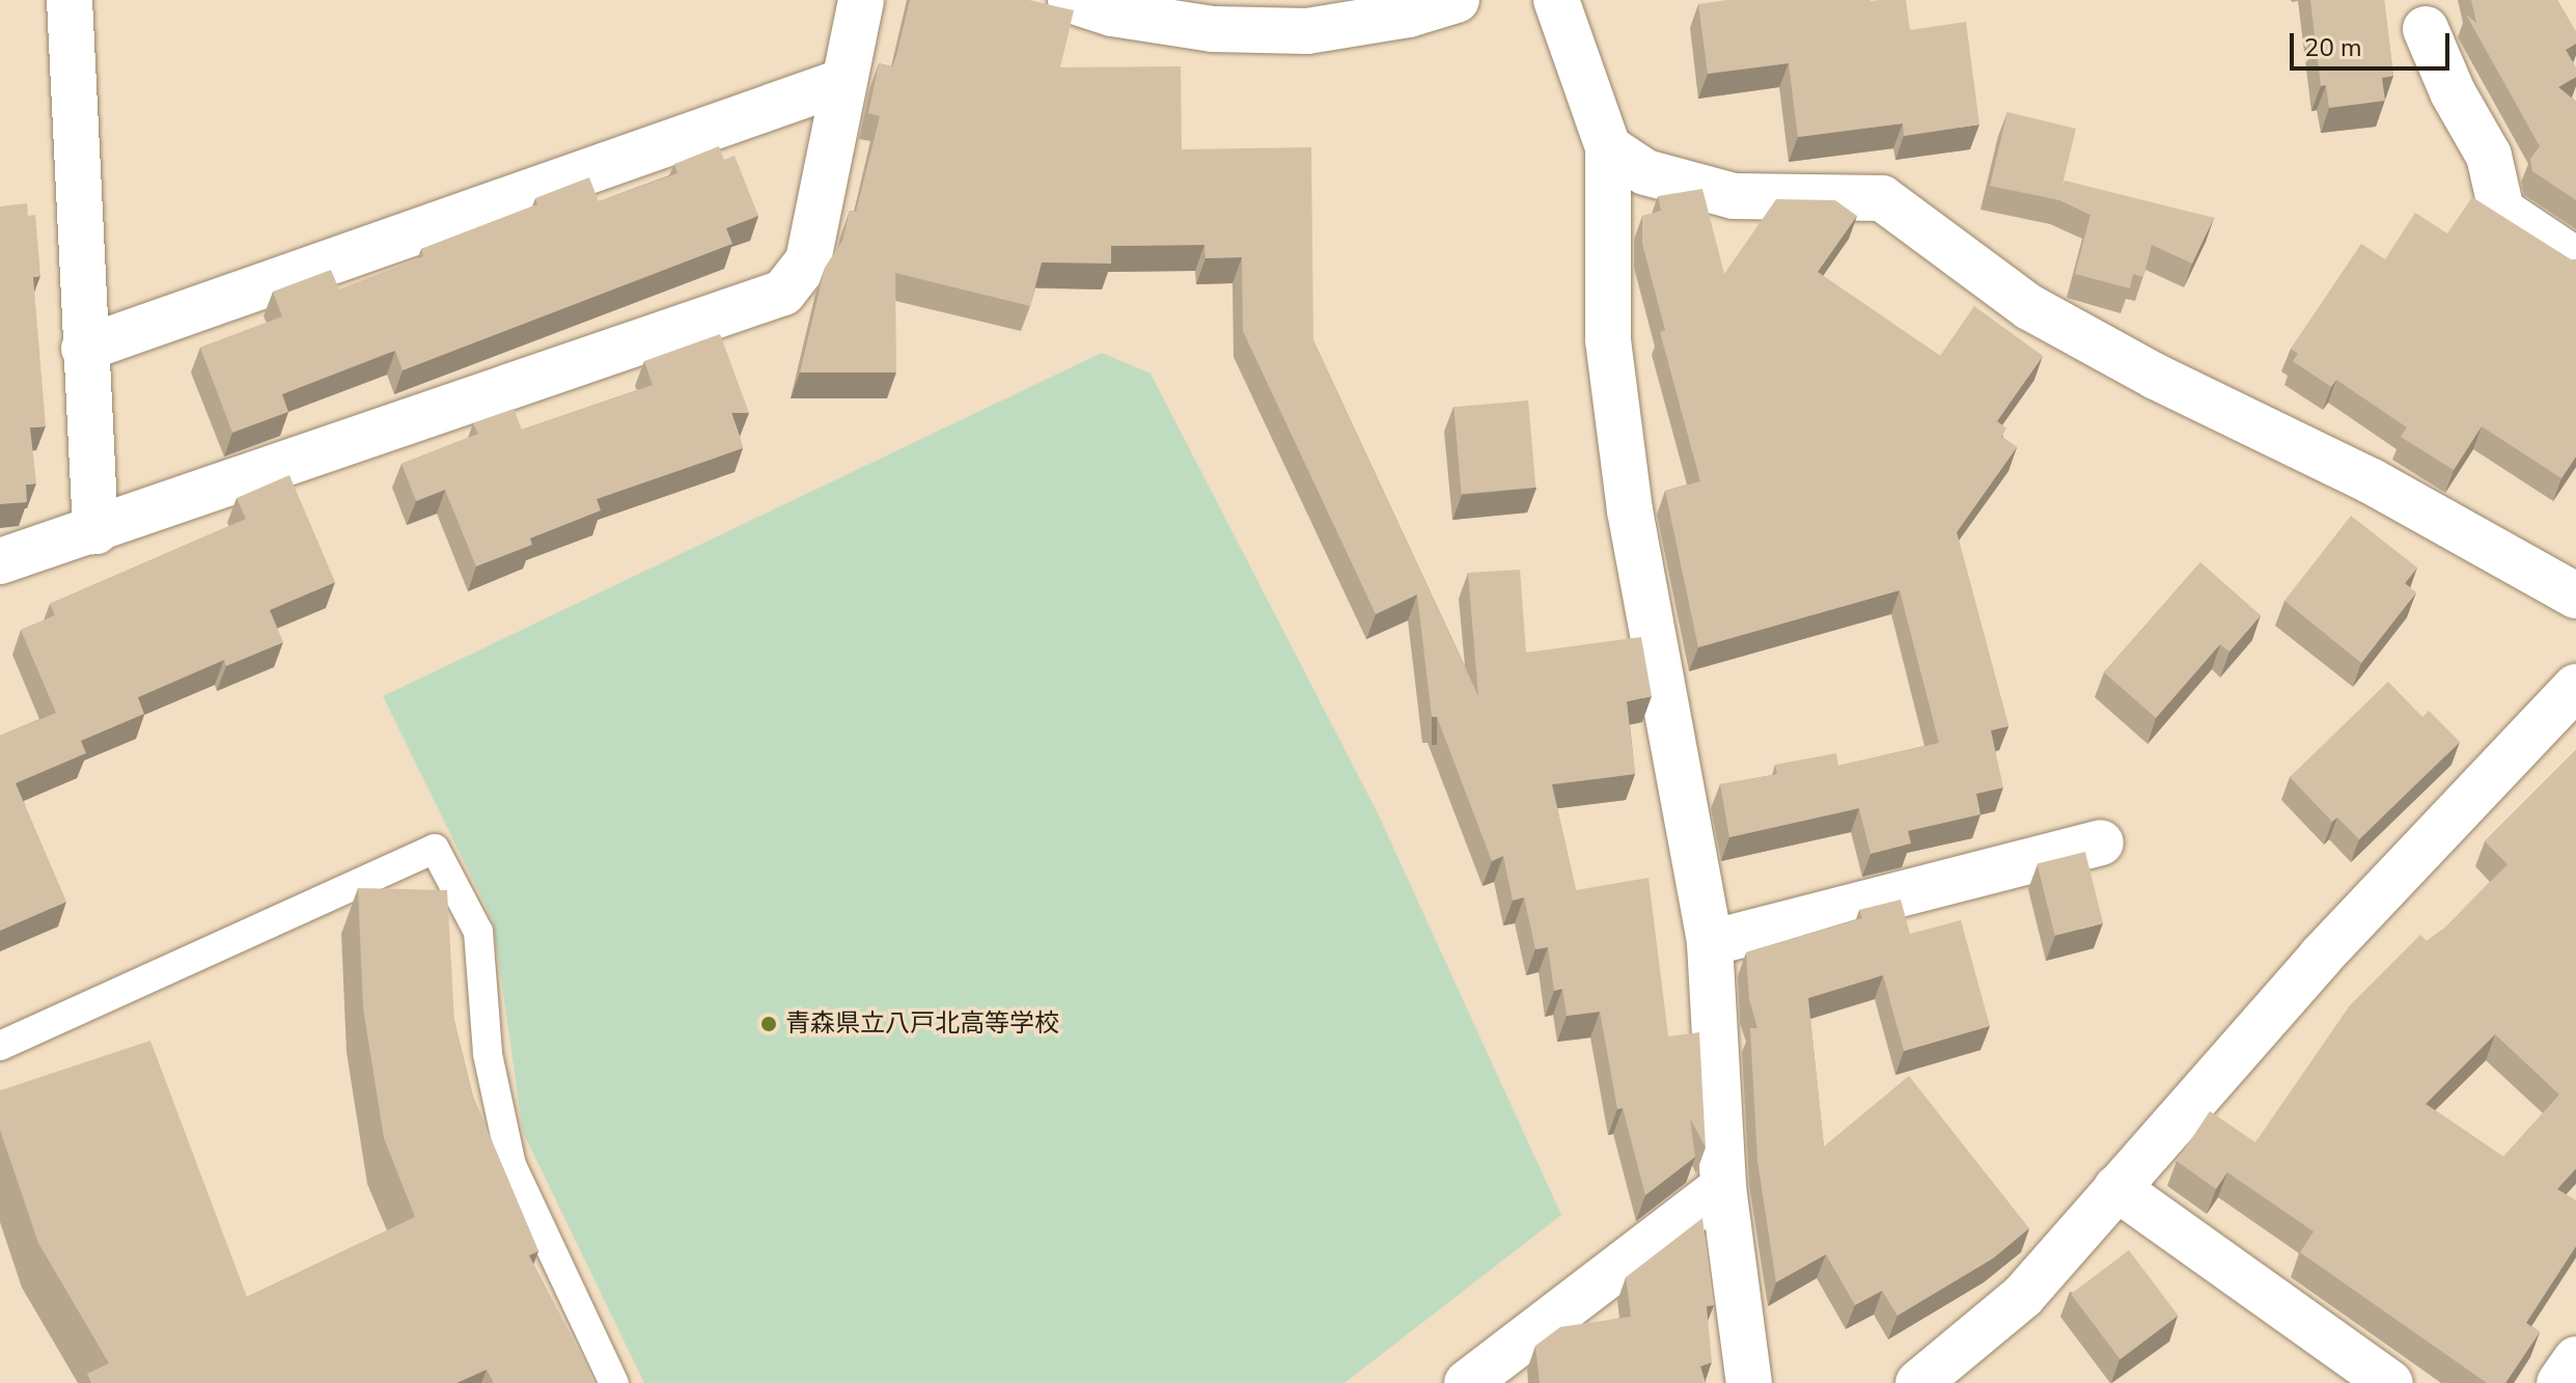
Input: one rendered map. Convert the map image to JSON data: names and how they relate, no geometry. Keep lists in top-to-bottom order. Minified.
{"places":["青森県立八戸北高等学校"],"scale_bar":"20 m"}
